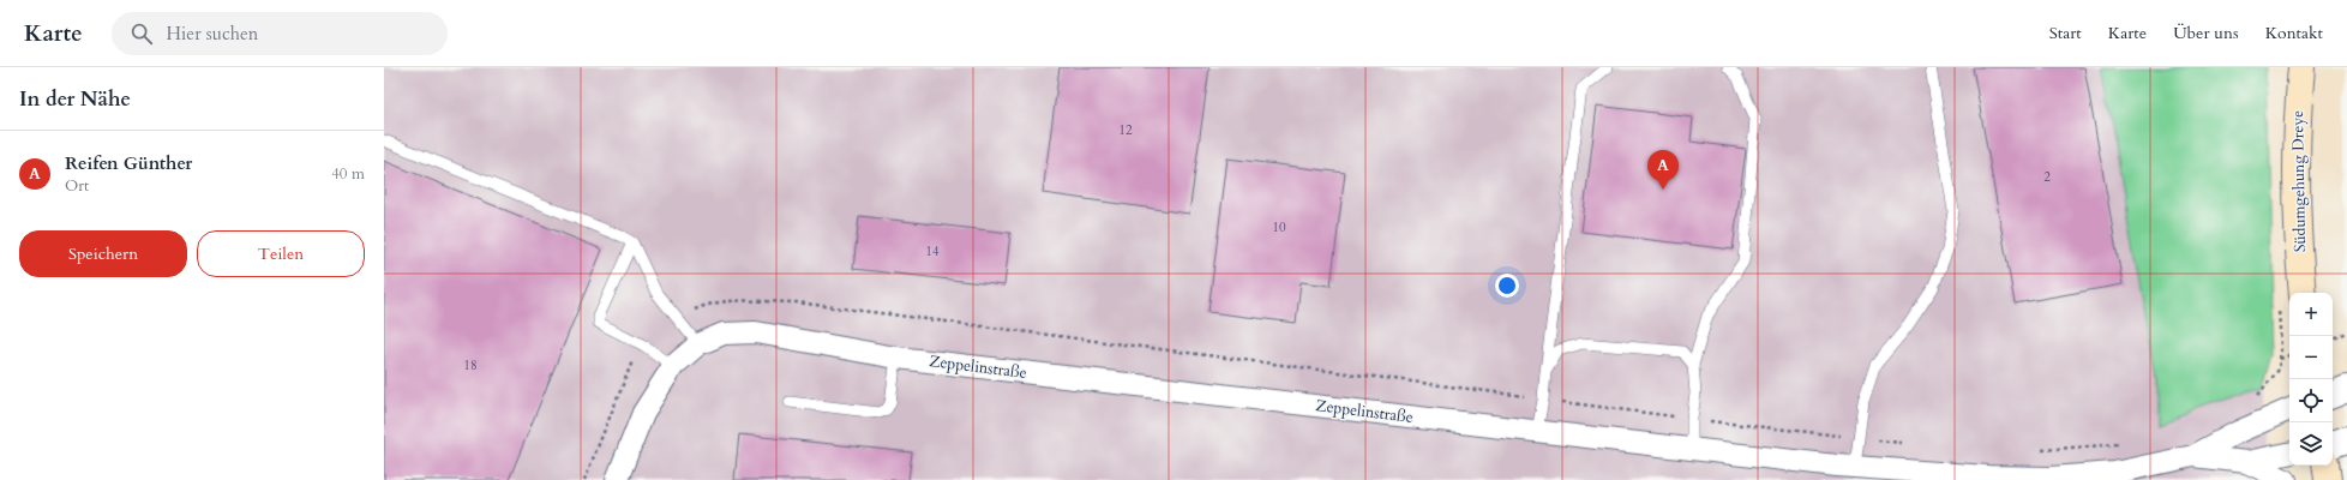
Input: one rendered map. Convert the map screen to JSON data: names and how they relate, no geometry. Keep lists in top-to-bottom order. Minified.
{"streets":{"main road":["Südumgehung Dreye"],"street":["Zeppelinstraße"]},"house_numbers":["12","2","10","14","18"],"page":{"header":"Karte","search":"Hier suchen","nav":["Start","Karte","Über uns","Kontakt"],"heading":"In der Nähe","list":[{"mark":"A","name":"Reifen Günther","note":"Ort","value":"40 m"}],"pins":"A","buttons":["Speichern","Teilen"],"map_buttons":["+","−"]}}
